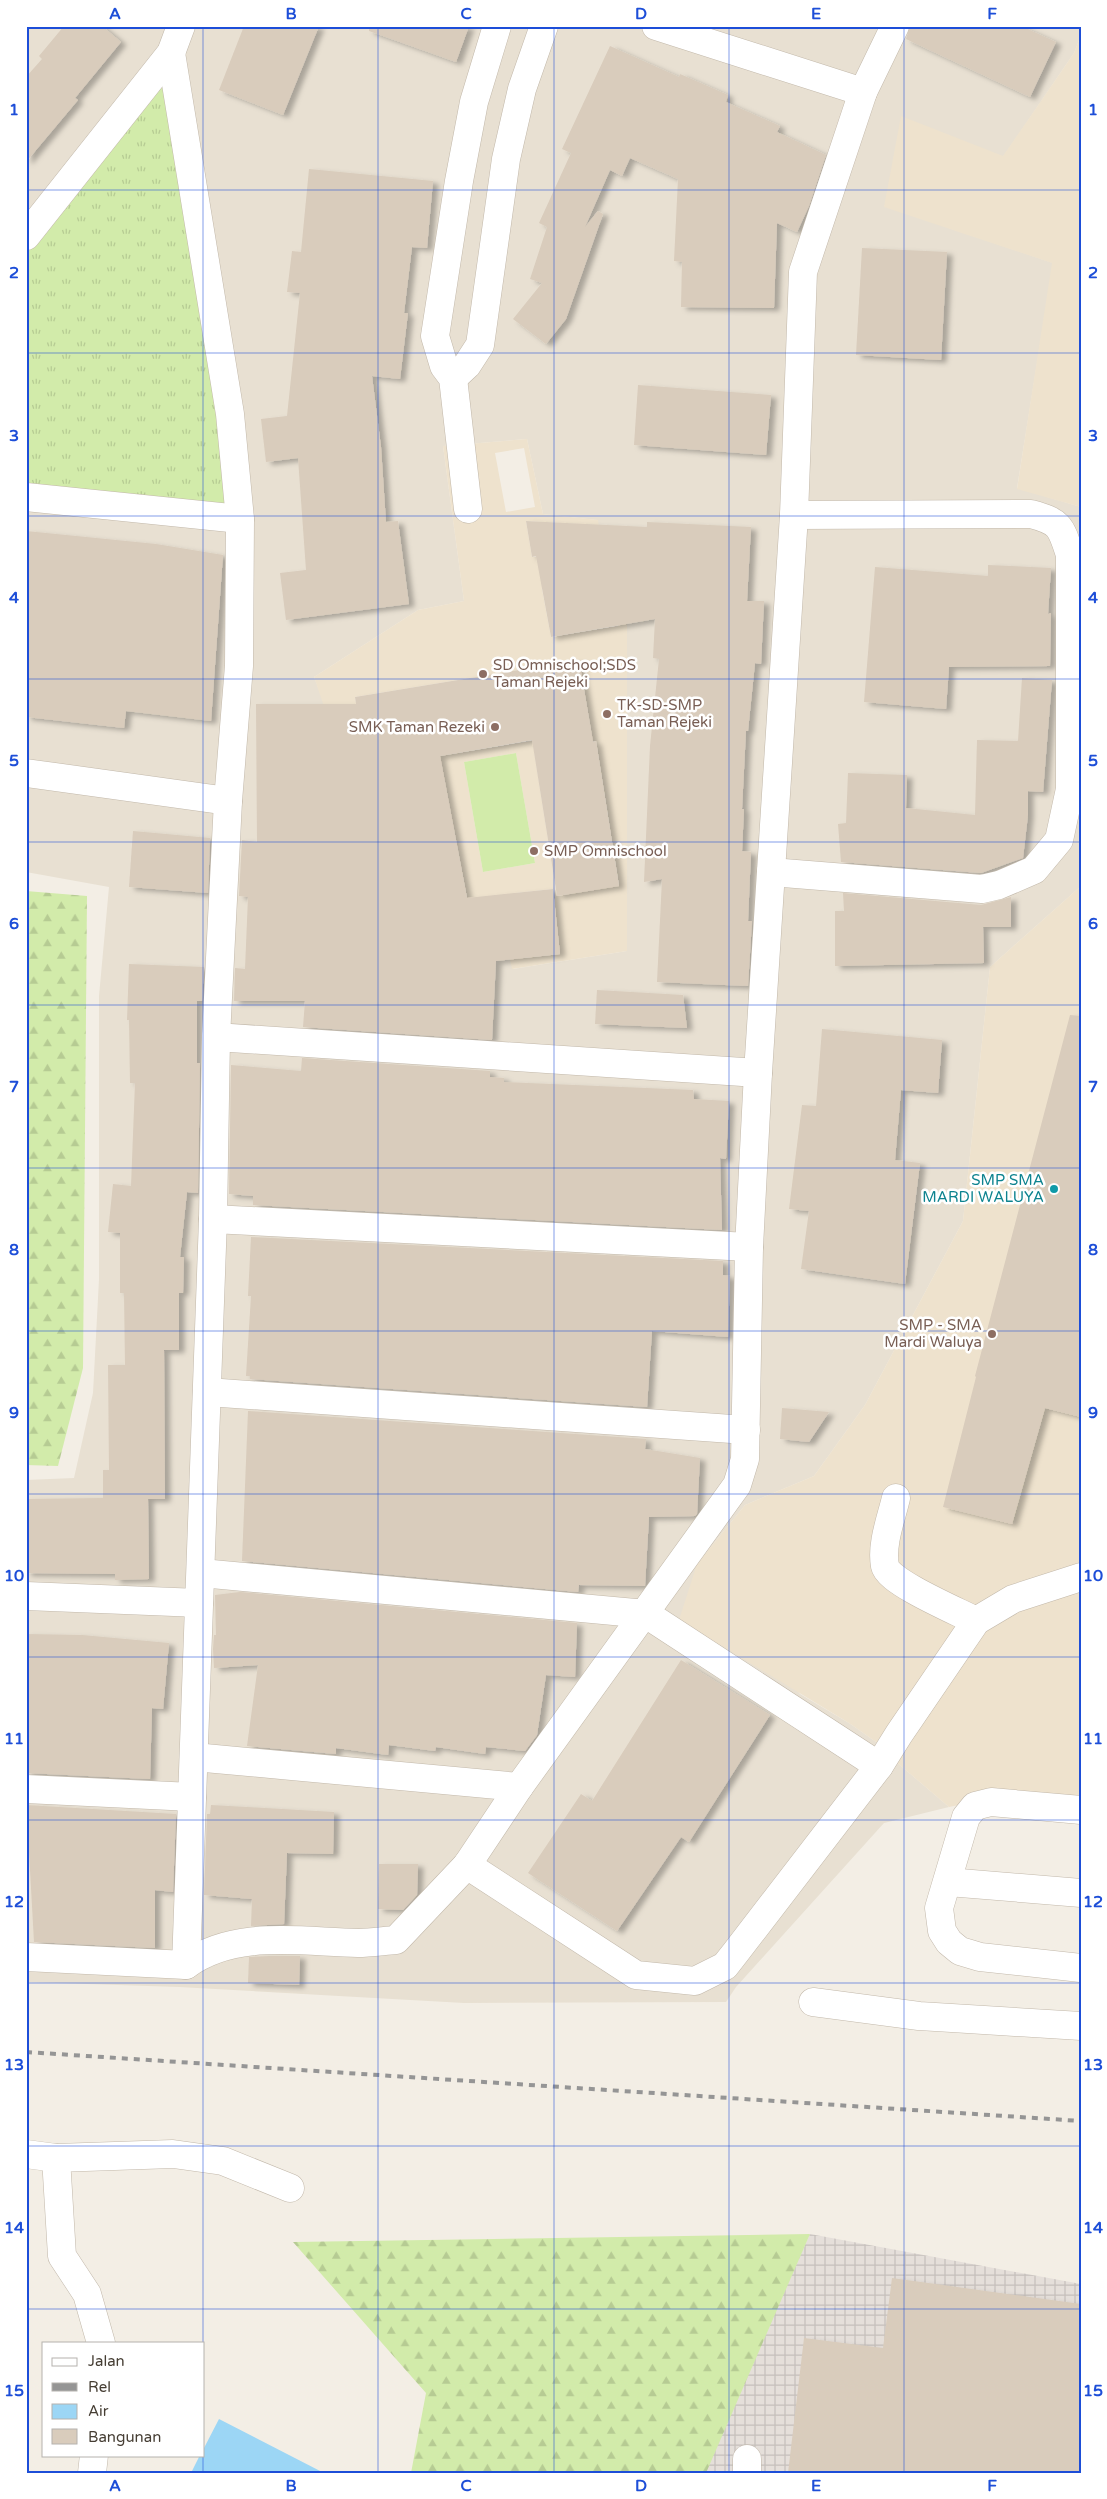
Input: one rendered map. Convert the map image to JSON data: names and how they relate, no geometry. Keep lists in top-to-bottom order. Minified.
{"places":["SD Omnischool;SDS Taman Rejeki","TK-SD-SMP Taman Rejeki","SMK Taman Rezeki","SMP Omnischool","SMP SMA MARDI WALUYA","SMP - SMA Mardi Waluya"],"legend":["Jalan","Rel","Air","Bangunan"],"grid":{"columns":["A","B","C","D","E","F"],"rows":["1","2","3","4","5","6","7","8","9","10","11","12","13","14","15"]}}
